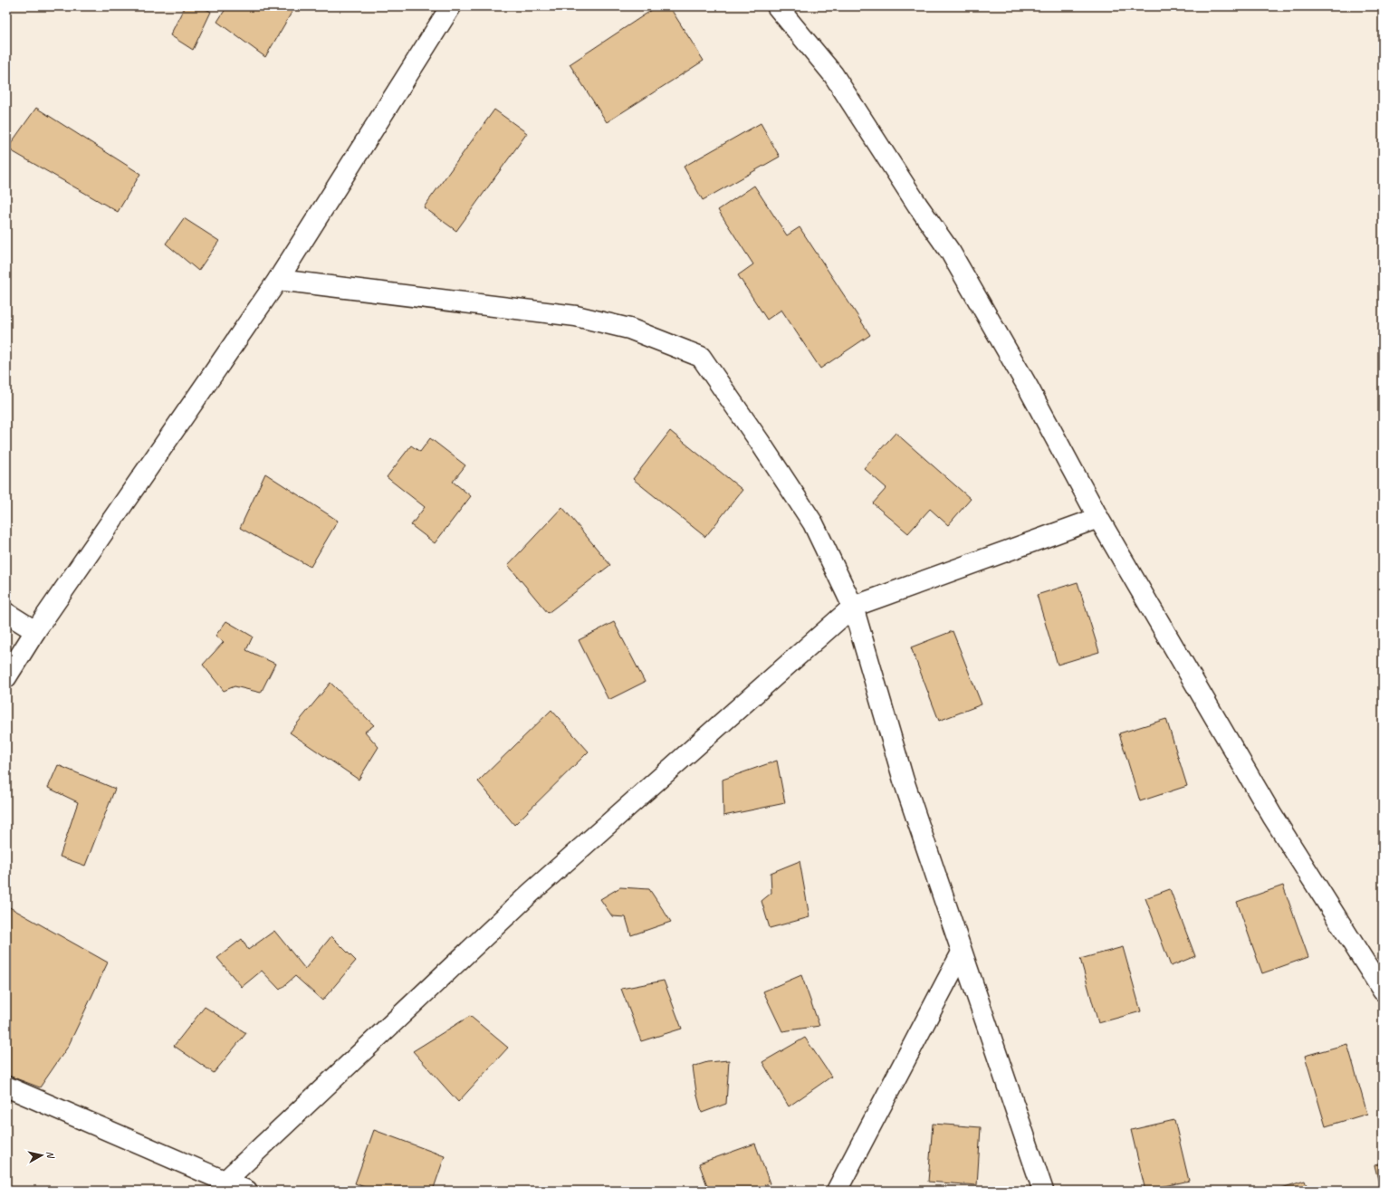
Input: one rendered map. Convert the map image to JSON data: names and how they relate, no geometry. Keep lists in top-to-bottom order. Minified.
{"north":"right"}
